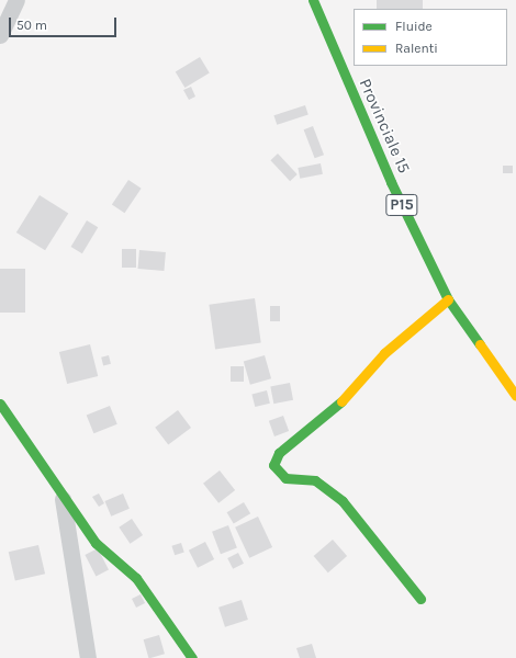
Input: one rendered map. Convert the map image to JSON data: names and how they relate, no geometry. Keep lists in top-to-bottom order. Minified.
{"streets":{"street":["Provinciale 15","P15"]},"legend":["Fluide","Ralenti"],"scale_bar":"50 m"}
